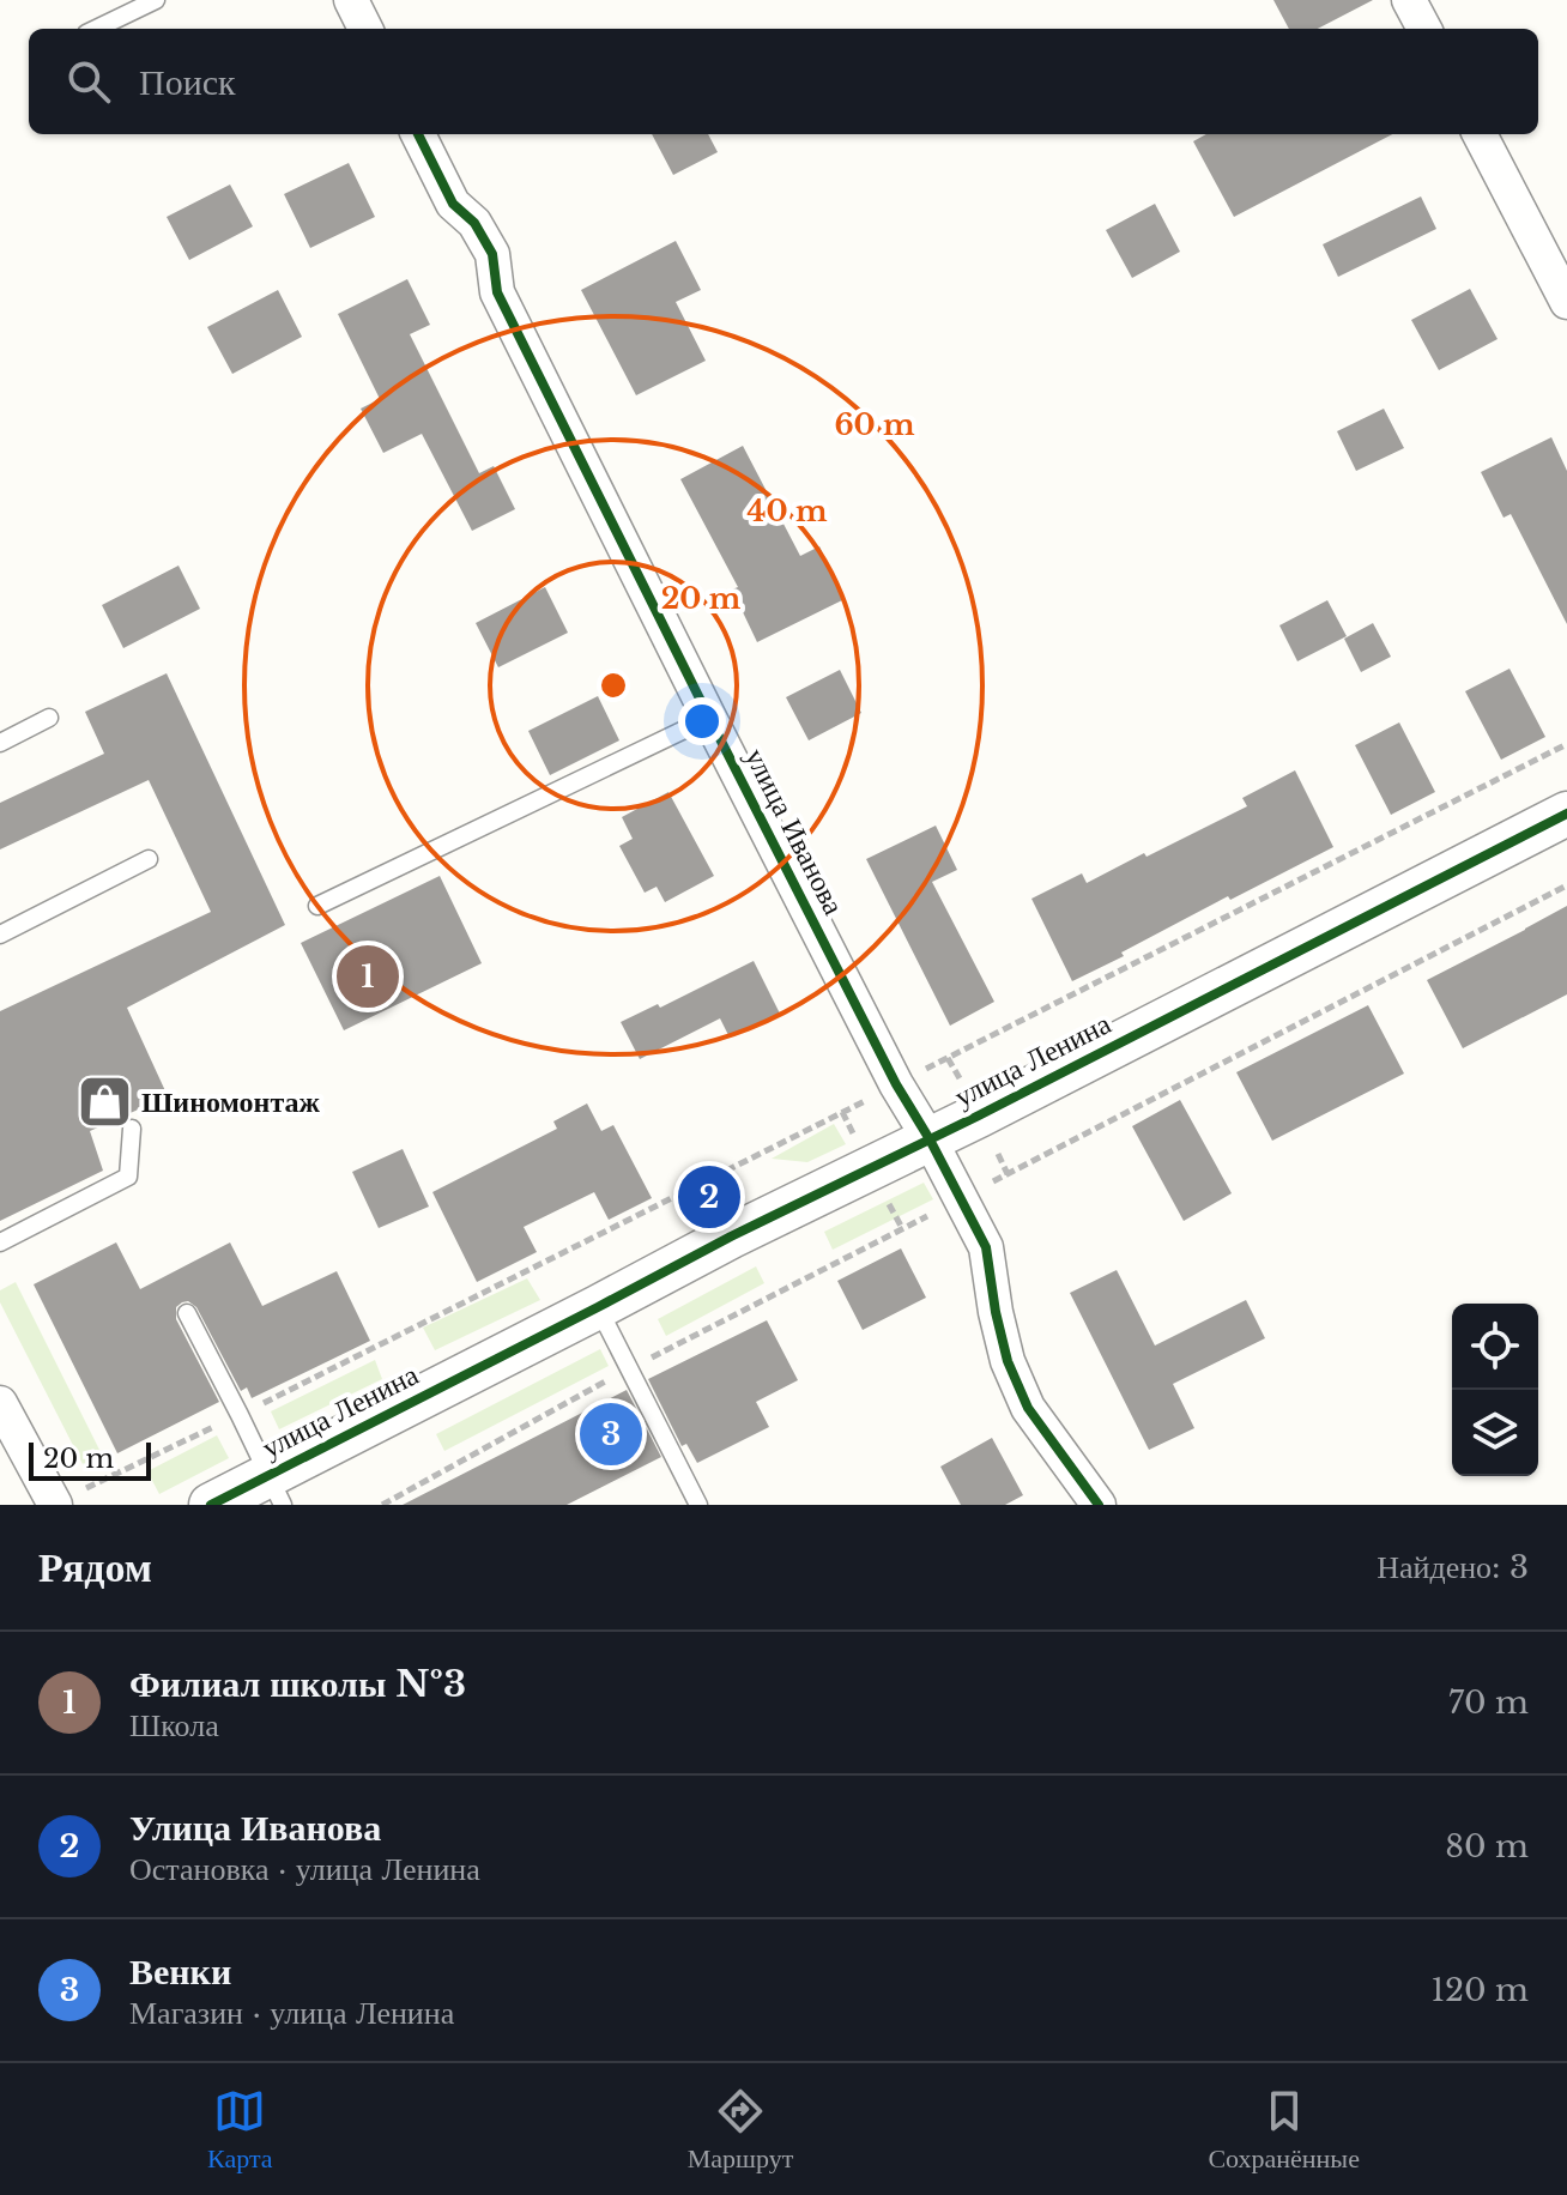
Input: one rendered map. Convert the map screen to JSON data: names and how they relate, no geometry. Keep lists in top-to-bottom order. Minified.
{"streets":{"street":["улица Иванова","улица Ленина"]},"crossings":[["улица Иванова","улица Ленина"]],"places":{"shop":["Шиномонтаж"]},"scale_bar":"20 m","page":{"search":"Поиск","pins":["1","2","3"],"scale":"20 m","heading":["Рядом","Найдено: 3"],"list":[{"mark":"1","name":"Филиал школы №3","note":"Школа","value":"70 m"},{"mark":"2","name":"Улица Иванова","note":"Остановка · улица Ленина","value":"80 m"},{"mark":"3","name":"Венки","note":"Магазин · улица Ленина","value":"120 m"}],"nav":["Карта","Маршрут","Сохранённые"]},"rings":["60 m","40 m","20 m"]}
